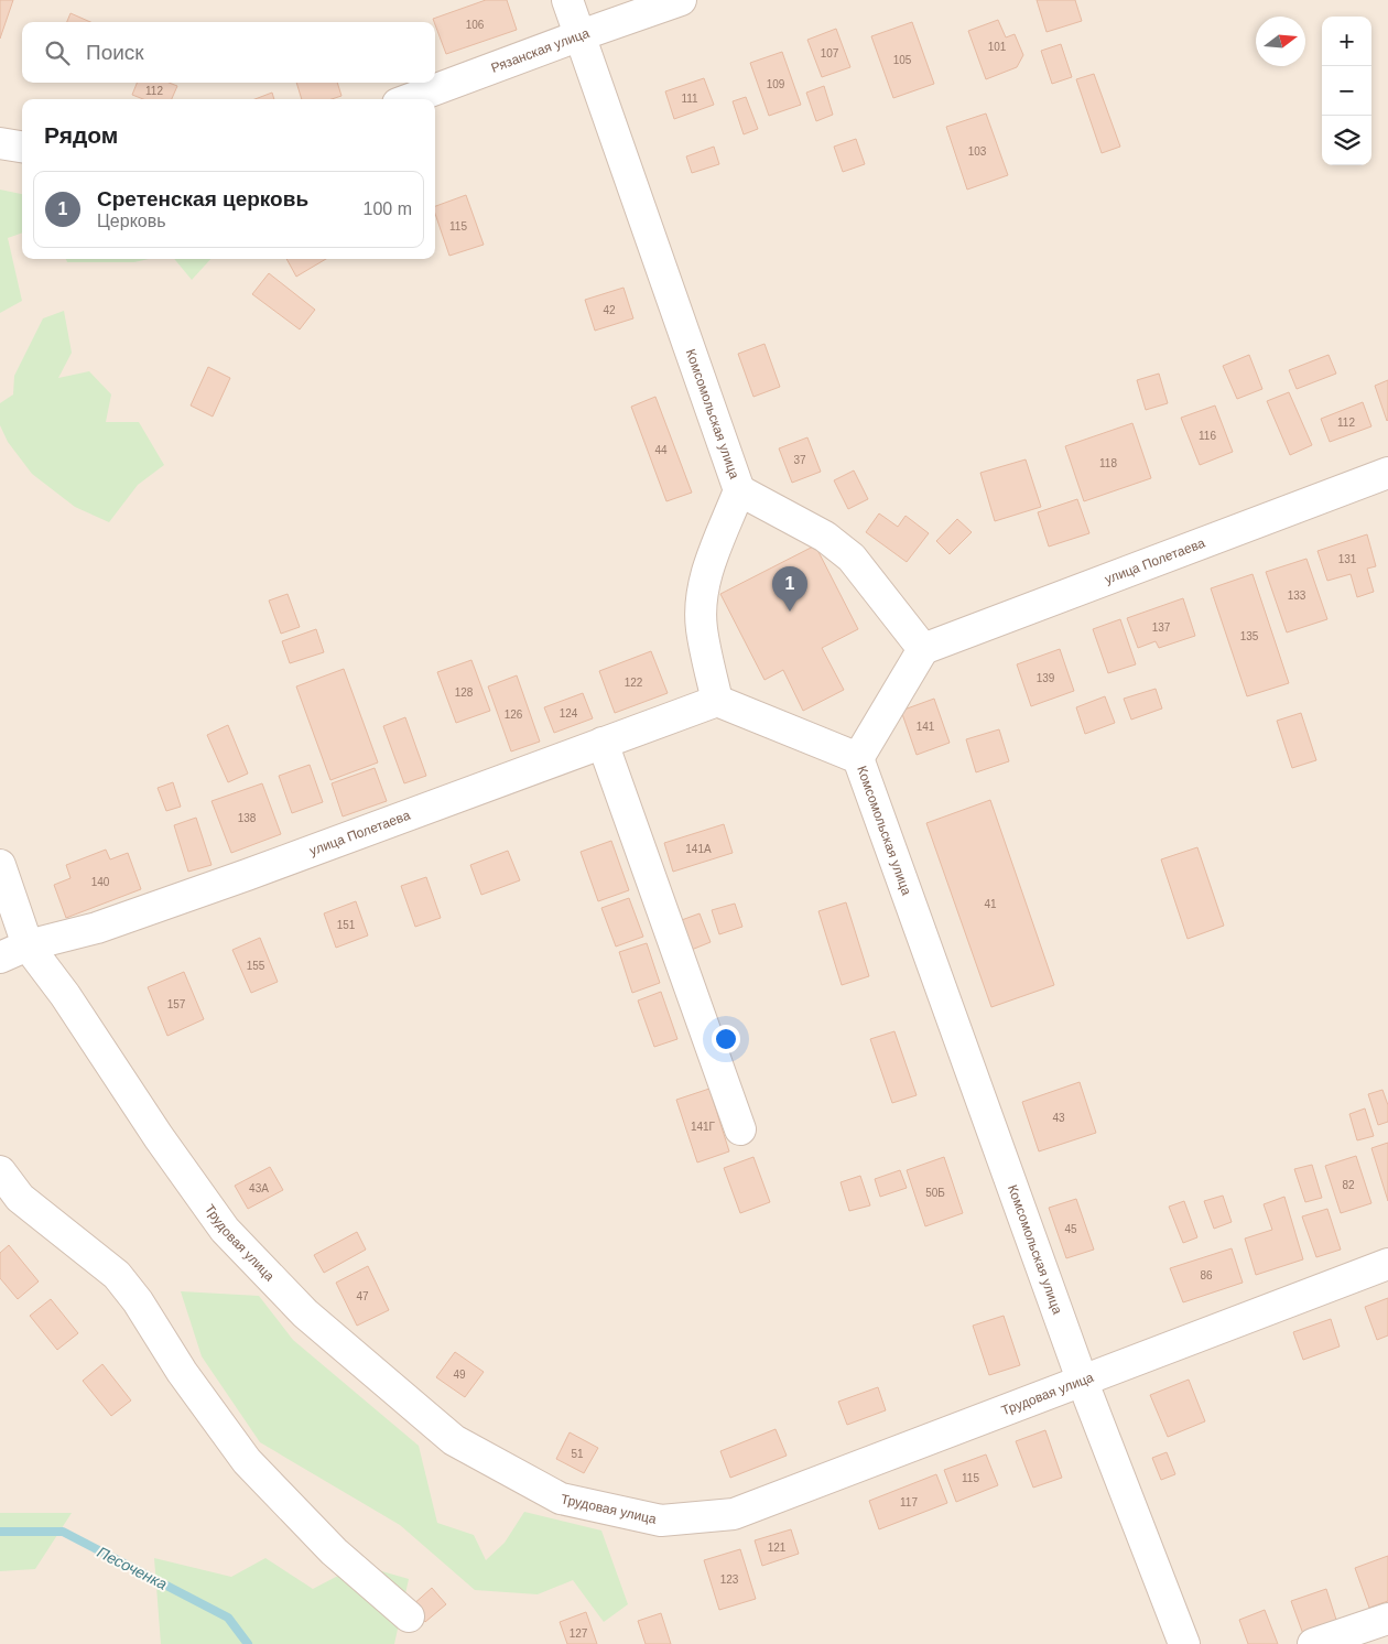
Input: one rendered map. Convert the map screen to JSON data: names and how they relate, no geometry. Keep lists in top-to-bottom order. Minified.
{"streets":{"street":["Рязанская улица","Комсомольская улица","улица Полетаева","Трудовая улица"]},"crossings":[["Рязанская улица","Комсомольская улица"],["Комсомольская улица","улица Полетаева"],["Комсомольская улица","Трудовая улица"],["улица Полетаева","Трудовая улица"]],"water":["Песоченка"],"house_numbers":["106","101","107","105","109","112","111","103","115","42","112","116","44","37","118","131","133","137","135","139","122","128","124","126","141","138","141А","140","41","151","155","157","43","141Г","82","43А","50Б","45","86","47","49","51","115","117","121","123","127"],"north":"right","page":{"map_buttons":["+","−"],"search":"Поиск","heading":"Рядом","list":[{"mark":"1","name":"Сретенская церковь","note":"Церковь","value":"100 m"}],"pins":"1"}}
